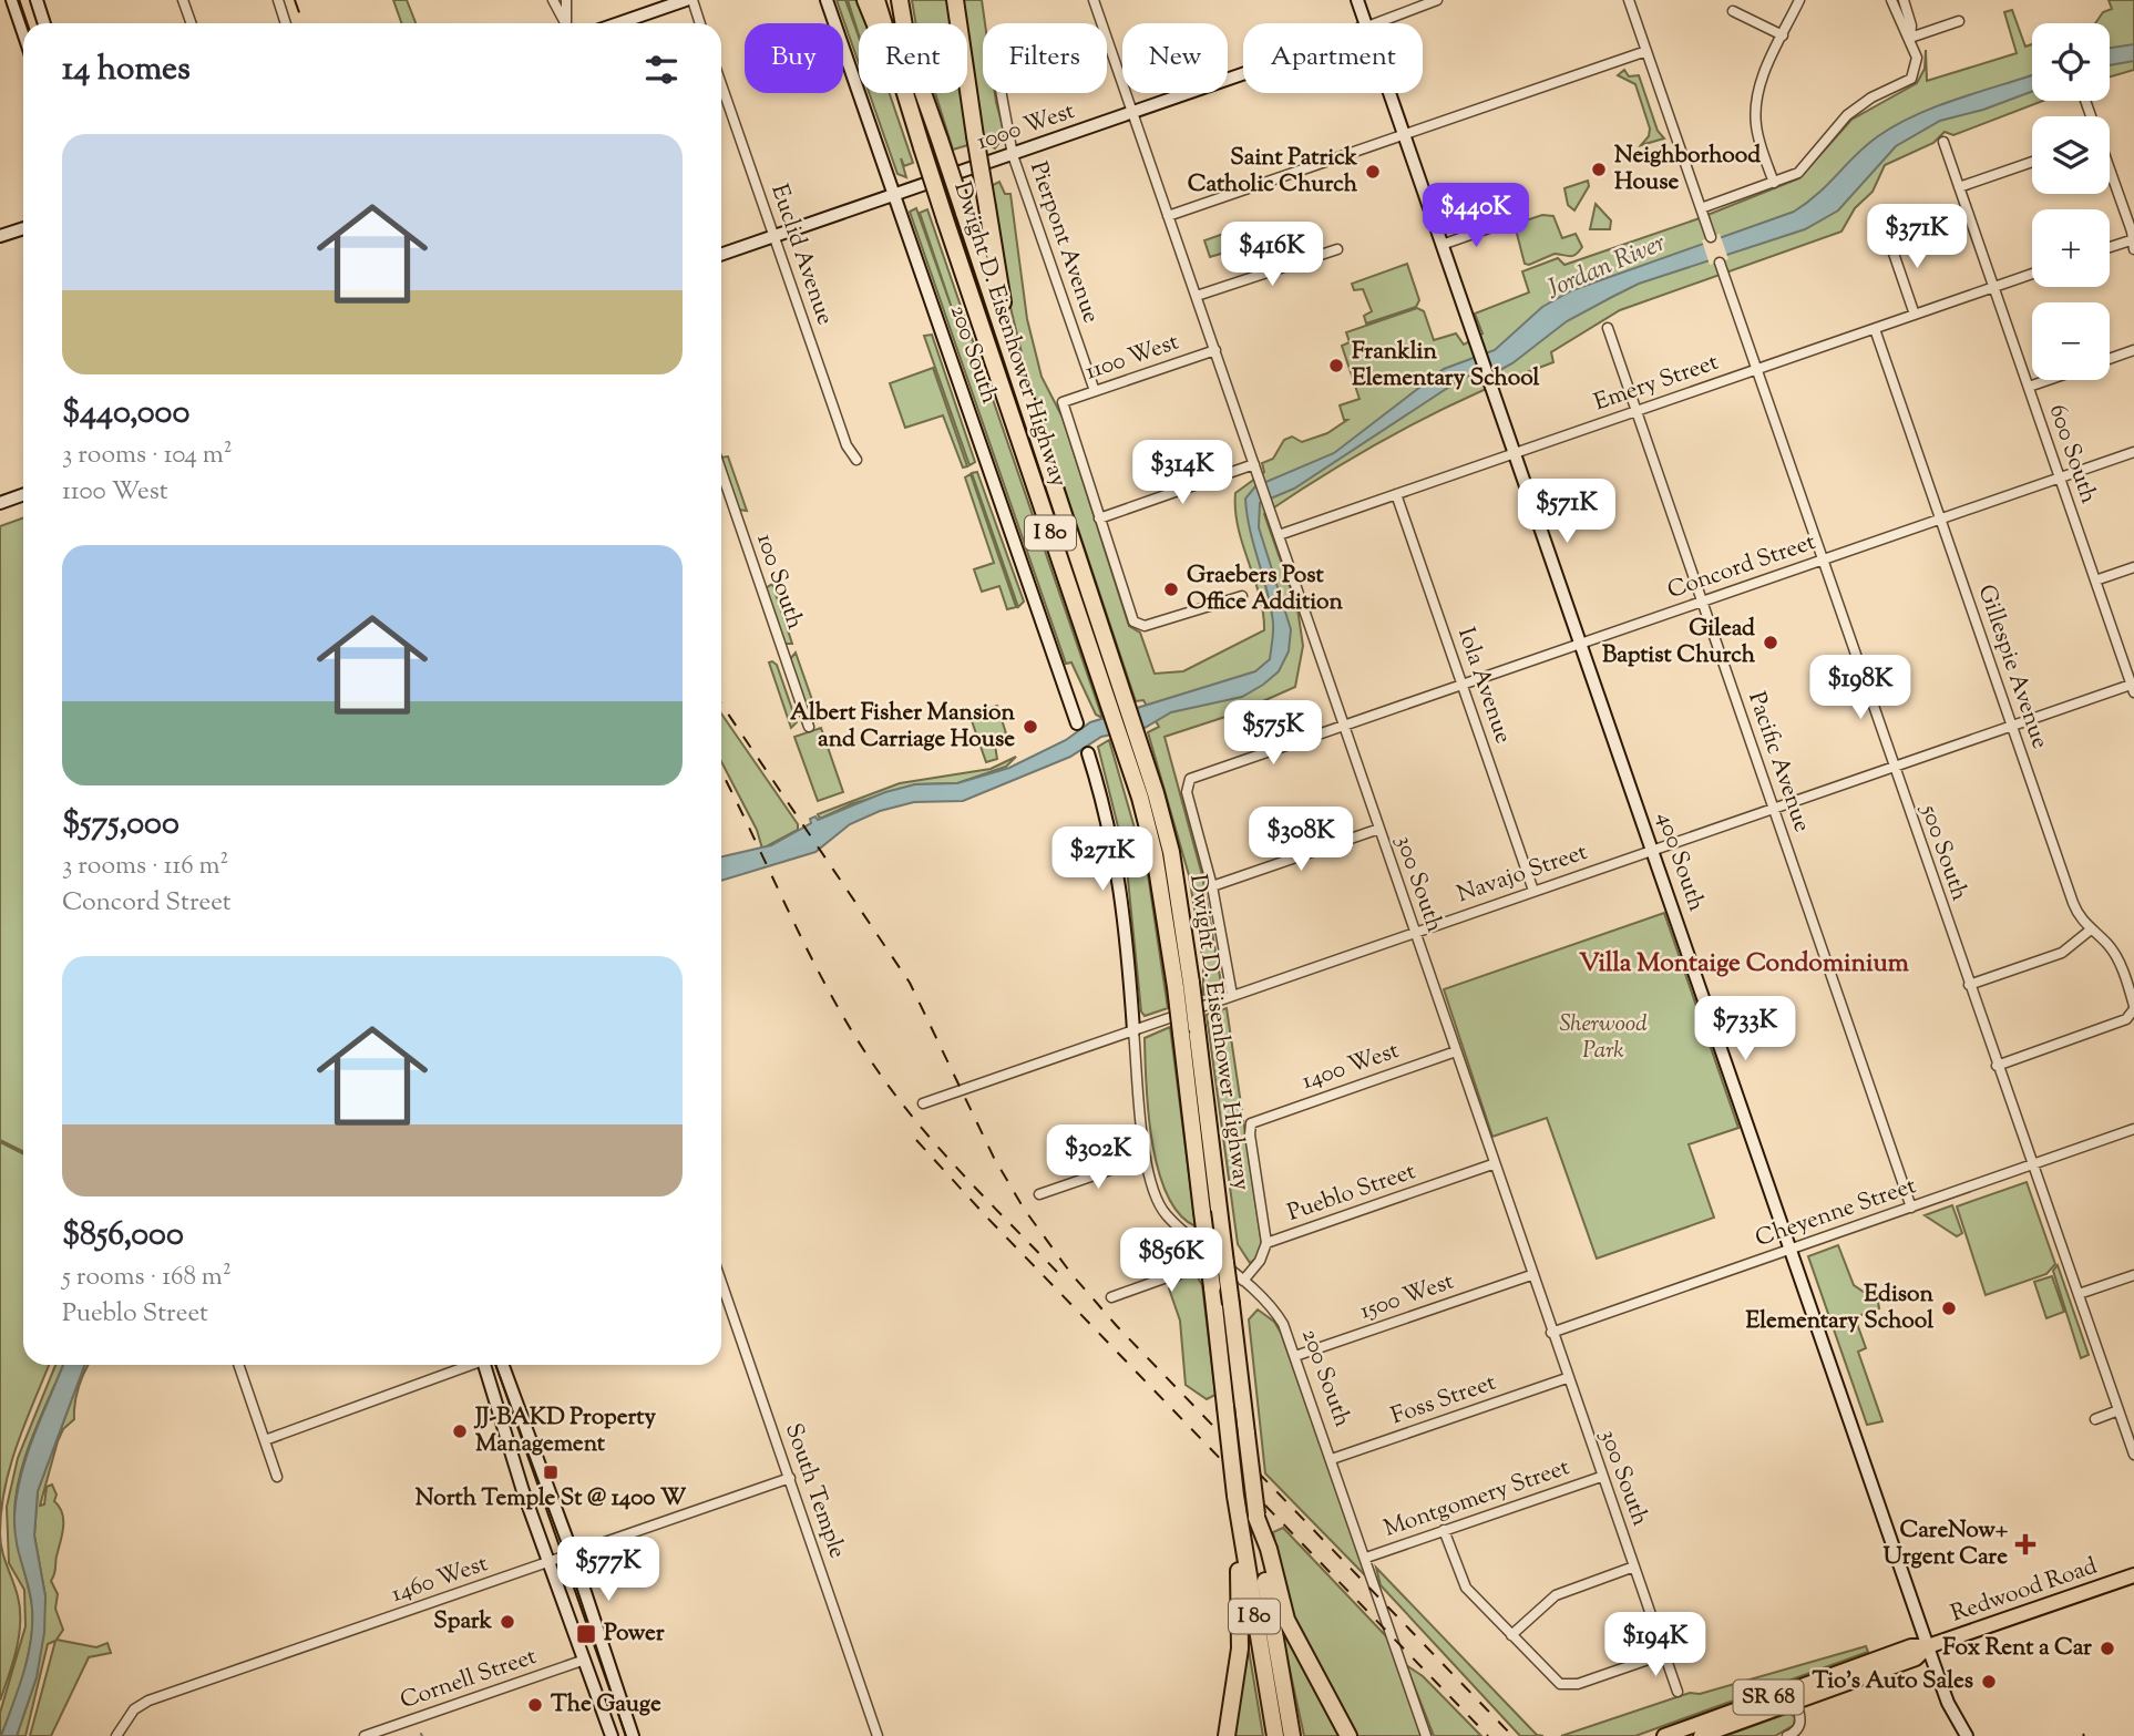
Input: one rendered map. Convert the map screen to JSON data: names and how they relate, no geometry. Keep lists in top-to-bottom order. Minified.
{"streets":{"highway":["Dwight D. Eisenhower Highway","I 80"],"main road":["1000 West","200 South","400 South","Redwood Road","SR 68"],"street":["Pierpont Avenue","Euclid Avenue","1100 West","Emery Street","600 South","Concord Street","100 South","Gillespie Avenue","Iola Avenue","Pacific Avenue","500 South","Navajo Street","300 South","1400 West","Pueblo Street","Cheyenne Street","1500 West","Foss Street","South Temple","Montgomery Street","1460 West","Cornell Street"]},"crossings":[["1000 West","Pierpont Avenue"],["1000 West","Euclid Avenue"],["1000 West","200 South"],["1000 West","300 South"],["Pierpont Avenue","1100 West"],["200 South","Navajo Street"],["200 South","Pueblo Street"],["200 South","1500 West"],["200 South","Foss Street"],["200 South","Montgomery Street"],["1100 West","300 South"],["Emery Street","600 South"],["Emery Street","Gillespie Avenue"],["Emery Street","Iola Avenue"],["Emery Street","Pacific Avenue"],["Emery Street","500 South"],["Emery Street","400 South"],["Emery Street","300 South"],["600 South","Concord Street"],["600 South","Navajo Street"],["Concord Street","Gillespie Avenue"],["Concord Street","Iola Avenue"],["Concord Street","Pacific Avenue"],["Concord Street","500 South"],["Concord Street","400 South"],["Concord Street","300 South"],["Gillespie Avenue","Navajo Street"],["Iola Avenue","Navajo Street"],["Pacific Avenue","Navajo Street"],["Pacific Avenue","Cheyenne Street"],["500 South","Navajo Street"],["500 South","Cheyenne Street"],["400 South","Navajo Street"],["400 South","Cheyenne Street"],["400 South","Redwood Road"],["Navajo Street","300 South"],["300 South","1400 West"],["300 South","Pueblo Street"],["300 South","Cheyenne Street"],["300 South","1500 West"],["300 South","Foss Street"],["300 South","Montgomery Street"],["1400 West","Pueblo Street"],["South Temple","1460 West"]],"districts":["Villa Montaige Condominium"],"water":["Jordan River"],"parks":["Sherwood Park"],"places":{"other":["Neighborhood House","Saint Patrick Catholic Church","Franklin Elementary School","Graebers Post Office Addition","Gilead Baptist Church","Albert Fisher Mansion and Carriage House","Edison Elementary School","JJ-BAKD Property Management","Spark","Fox Rent a Car","Tio's Auto Sales","The Gauge"],"transit":["North Temple St @ 1400 W","Power"],"health":["CareNow+ Urgent Care"]},"page":{"map_buttons":["+","−"],"chip":["Buy","Rent","Filters","New","Apartment"],"heading":"14 homes","list":[{"name":"$440,000","note":"3 rooms · 104 m² · 1100 West"},{"name":"$575,000","note":"3 rooms · 116 m² · Concord Street"},{"name":"$856,000","note":"5 rooms · 168 m² · Pueblo Street"}],"price":["$440K","$371K","$416K","$314K","$571K","$198K","$575K","$308K","$271K","$733K","$302K","$856K","$577K","$194K"]}}
